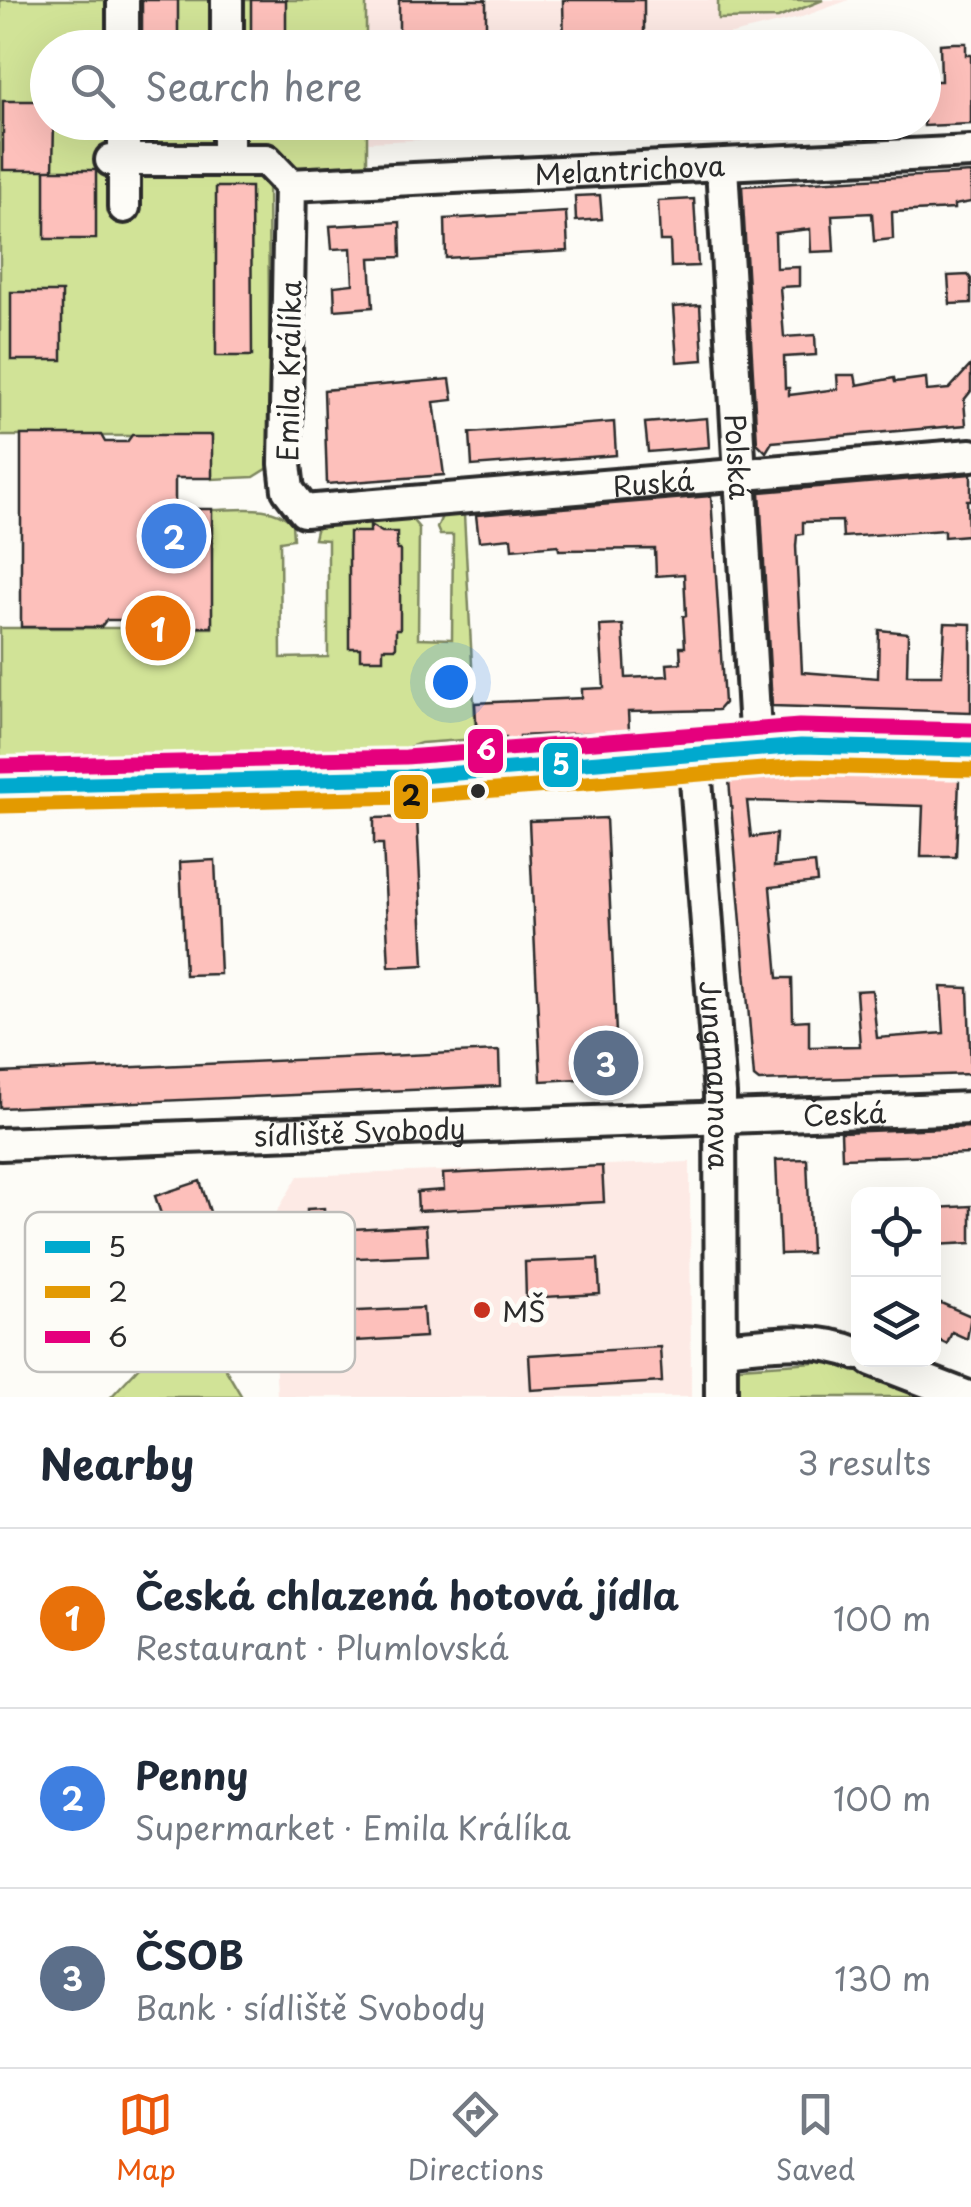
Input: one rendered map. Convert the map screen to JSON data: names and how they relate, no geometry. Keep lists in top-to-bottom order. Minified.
{"streets":{"street":["Melantrichova","Emila Králíka","Polská","Ruská","Jungmannova","Česká","sídliště Svobody"]},"crossings":[["Melantrichova","Emila Králíka"],["Melantrichova","Polská"],["Emila Králíka","Ruská"],["Polská","Ruská"],["Jungmannova","Česká"],["Jungmannova","sídliště Svobody"],["Česká","sídliště Svobody"]],"places":["MŠ"],"lines":["transit line 6","transit line 5","transit line 2"],"legend":["5","2","6"],"page":{"search":"Search here","pins":["2","1","3"],"heading":["Nearby","3 results"],"list":[{"mark":"1","name":"Česká chlazená hotová jídla","note":"Restaurant · Plumlovská","value":"100 m"},{"mark":"2","name":"Penny","note":"Supermarket · Emila Králíka","value":"100 m"},{"mark":"3","name":"ČSOB","note":"Bank · sídliště Svobody","value":"130 m"}],"nav":["Map","Directions","Saved"]}}
